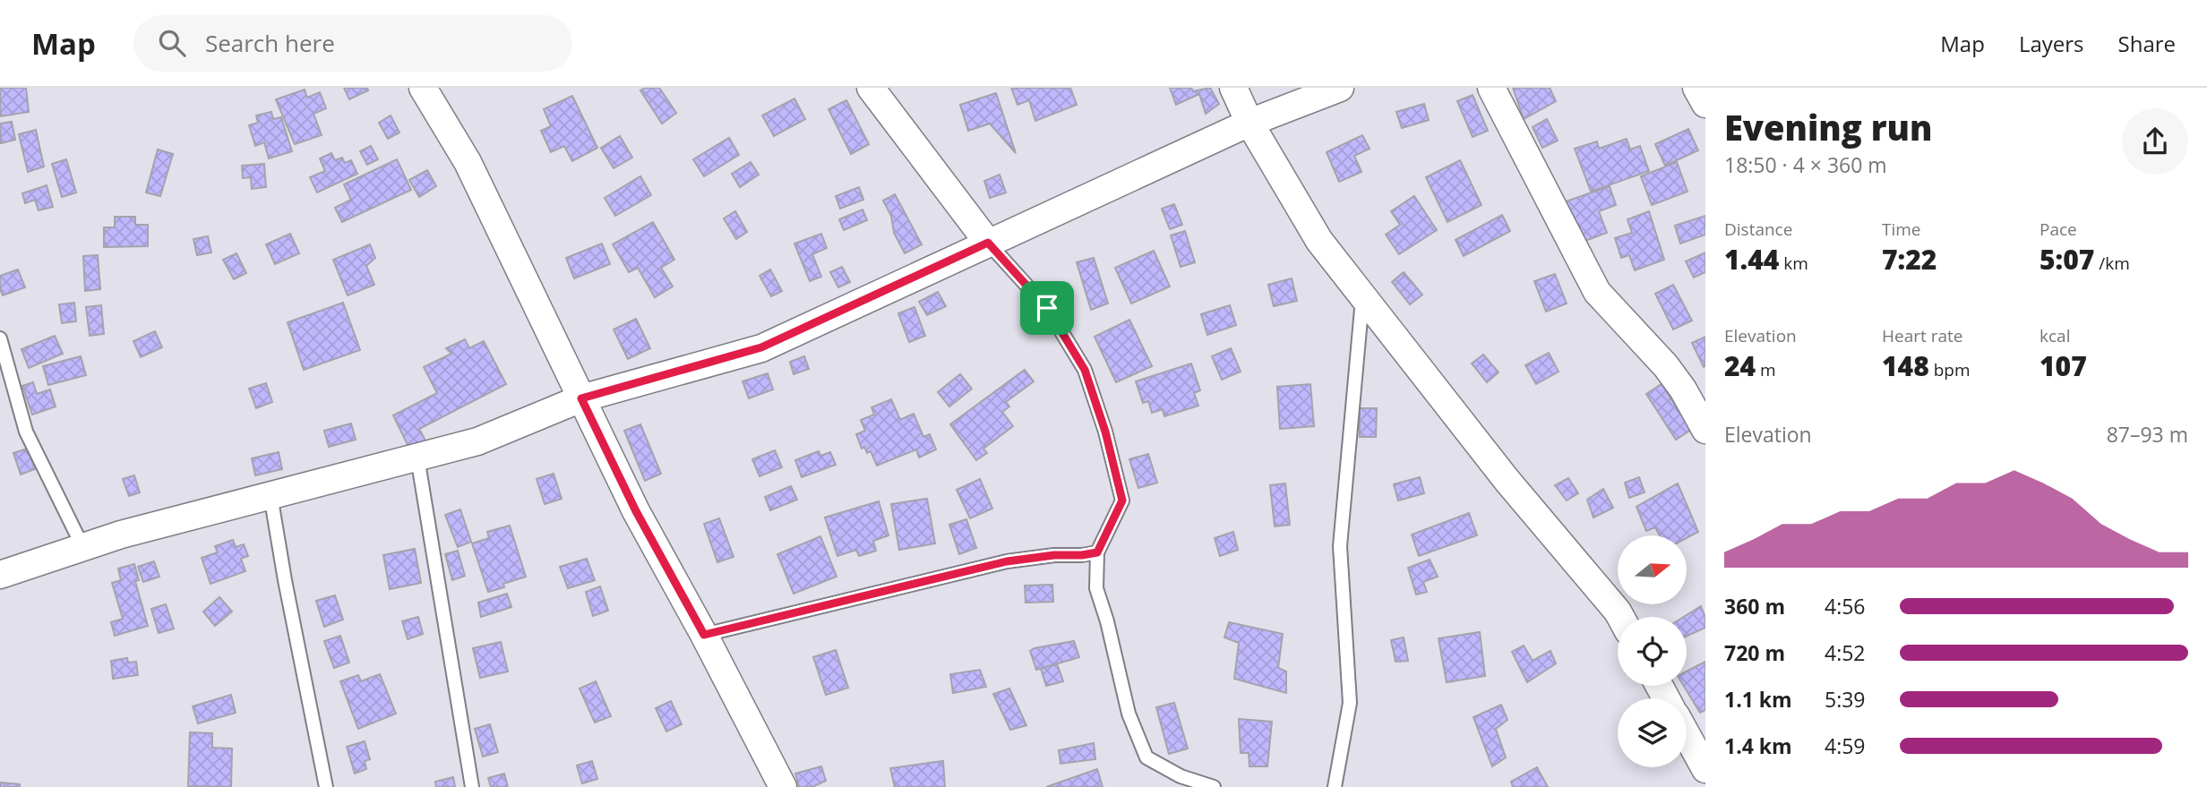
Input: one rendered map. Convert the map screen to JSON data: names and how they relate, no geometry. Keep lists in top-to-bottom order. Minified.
{"north":"right","page":{"header":"Map","search":"Search here","nav":["Map","Layers","Share"],"heading":["Evening run","18:50 · 4 × 360 m"],"stats":[["Distance","1.44 km"],["Time","7:22"],["Pace","5:07 /km"],["Elevation","24 m"],["Heart rate","148 bpm"],["kcal","107"]],"chart":["Elevation","87–93 m"],"list":[{"name":"360 m","note":"4:56"},{"name":"720 m","note":"4:52"},{"name":"1.1 km","note":"5:39"},{"name":"1.4 km","note":"4:59"}]}}
